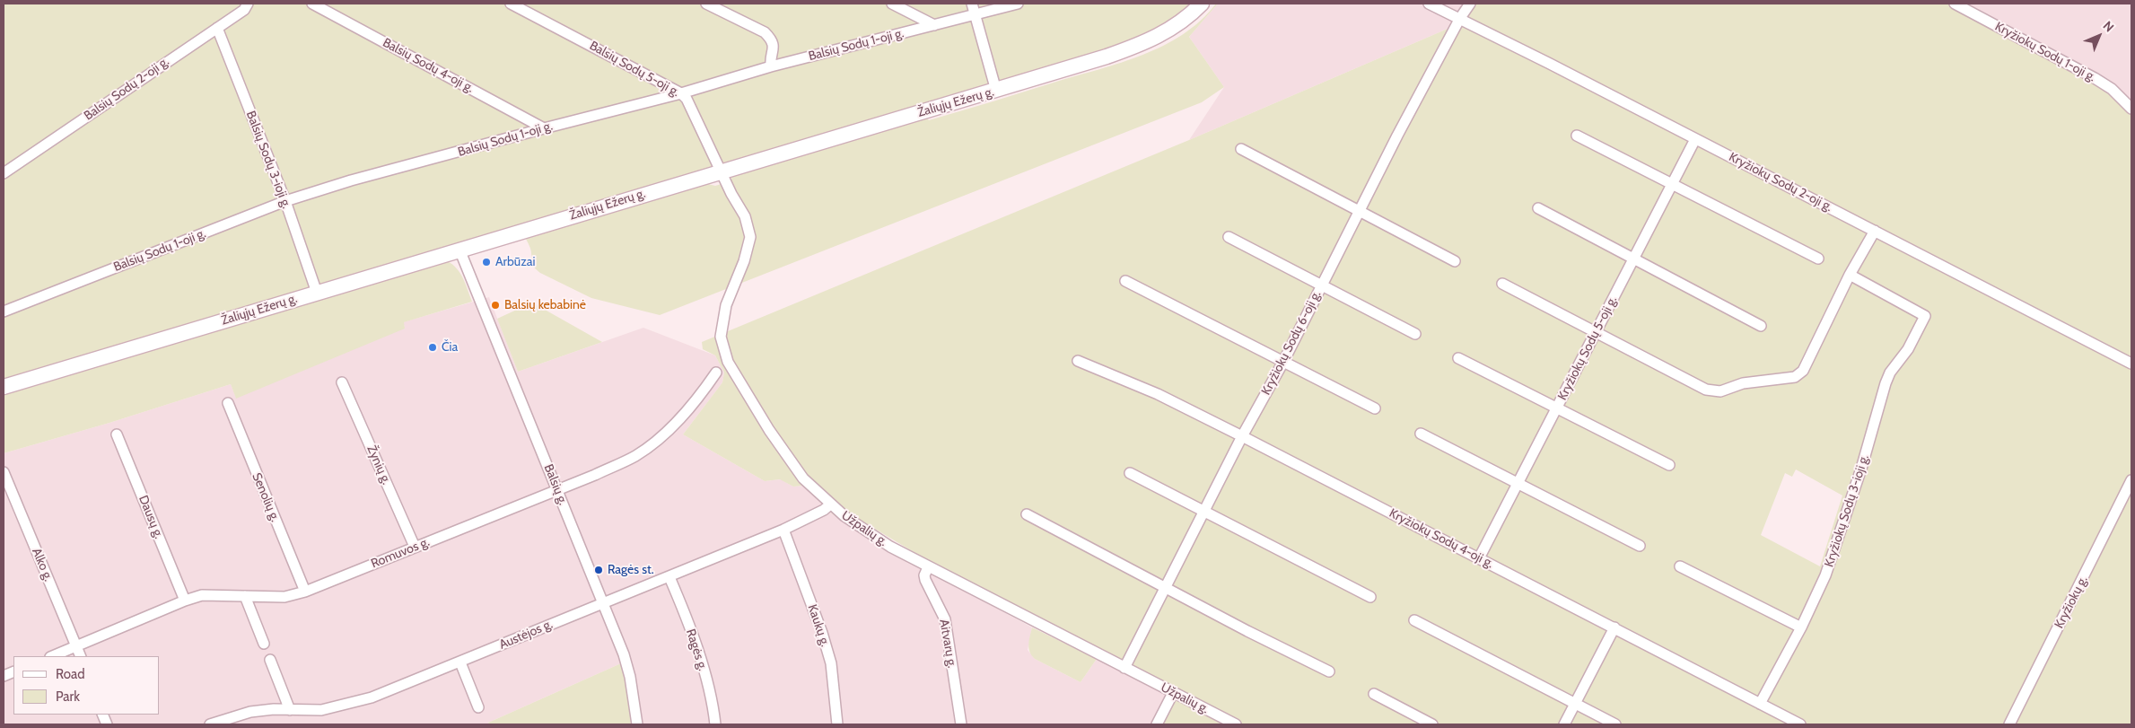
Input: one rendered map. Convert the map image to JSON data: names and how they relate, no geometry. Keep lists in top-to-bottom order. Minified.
{"streets":{"main road":["Žaliųjų Ežerų g."],"street":["Balsių Sodų 1-oji g.","Kryžiokų Sodų 1-oji g.","Balsių Sodų 4-oji g.","Balsių Sodų 5-oji g.","Balsių Sodų 2-oji g.","Balsių Sodų 3-ioji g.","Kryžiokų Sodų 2-oji g.","Kryžiokų Sodų 6-oji g.","Kryžiokų Sodų 5-oji g.","Žynių g.","Balsių g.","Senolių g.","Kryžiokų Sodų 3-ioji g.","Dausų g.","Užpalių g.","Kryžiokų Sodų 4-oji g.","Romuvos g.","Alko g.","Kryžiokų g.","Kaukų g.","Austėjos g.","Aitvarų g.","Ragės g."]},"crossings":[["Balsių Sodų 1-oji g.","Balsių Sodų 4-oji g."],["Balsių Sodų 1-oji g.","Balsių Sodų 5-oji g."],["Balsių Sodų 1-oji g.","Balsių Sodų 3-ioji g."],["Balsių Sodų 5-oji g.","Žaliųjų Ežerų g."],["Balsių Sodų 5-oji g.","Užpalių g."],["Balsių Sodų 2-oji g.","Balsių Sodų 3-ioji g."],["Žaliųjų Ežerų g.","Balsių Sodų 3-ioji g."],["Žaliųjų Ežerų g.","Balsių g."],["Žaliųjų Ežerų g.","Užpalių g."],["Kryžiokų Sodų 2-oji g.","Kryžiokų Sodų 6-oji g."],["Kryžiokų Sodų 2-oji g.","Kryžiokų Sodų 5-oji g."],["Kryžiokų Sodų 6-oji g.","Užpalių g."],["Kryžiokų Sodų 6-oji g.","Kryžiokų Sodų 4-oji g."],["Kryžiokų Sodų 5-oji g.","Kryžiokų Sodų 4-oji g."],["Žynių g.","Romuvos g."],["Balsių g.","Romuvos g."],["Balsių g.","Austėjos g."],["Senolių g.","Romuvos g."],["Kryžiokų Sodų 3-ioji g.","Kryžiokų Sodų 4-oji g."],["Dausų g.","Romuvos g."],["Užpalių g.","Austėjos g."],["Užpalių g.","Aitvarų g."],["Romuvos g.","Alko g."],["Kaukų g.","Austėjos g."],["Austėjos g.","Ragės g."]],"places":["Arbūzai","Balsių kebabinė","Čia","Ragės st."],"legend":["Road","Park"],"north":"top right"}
